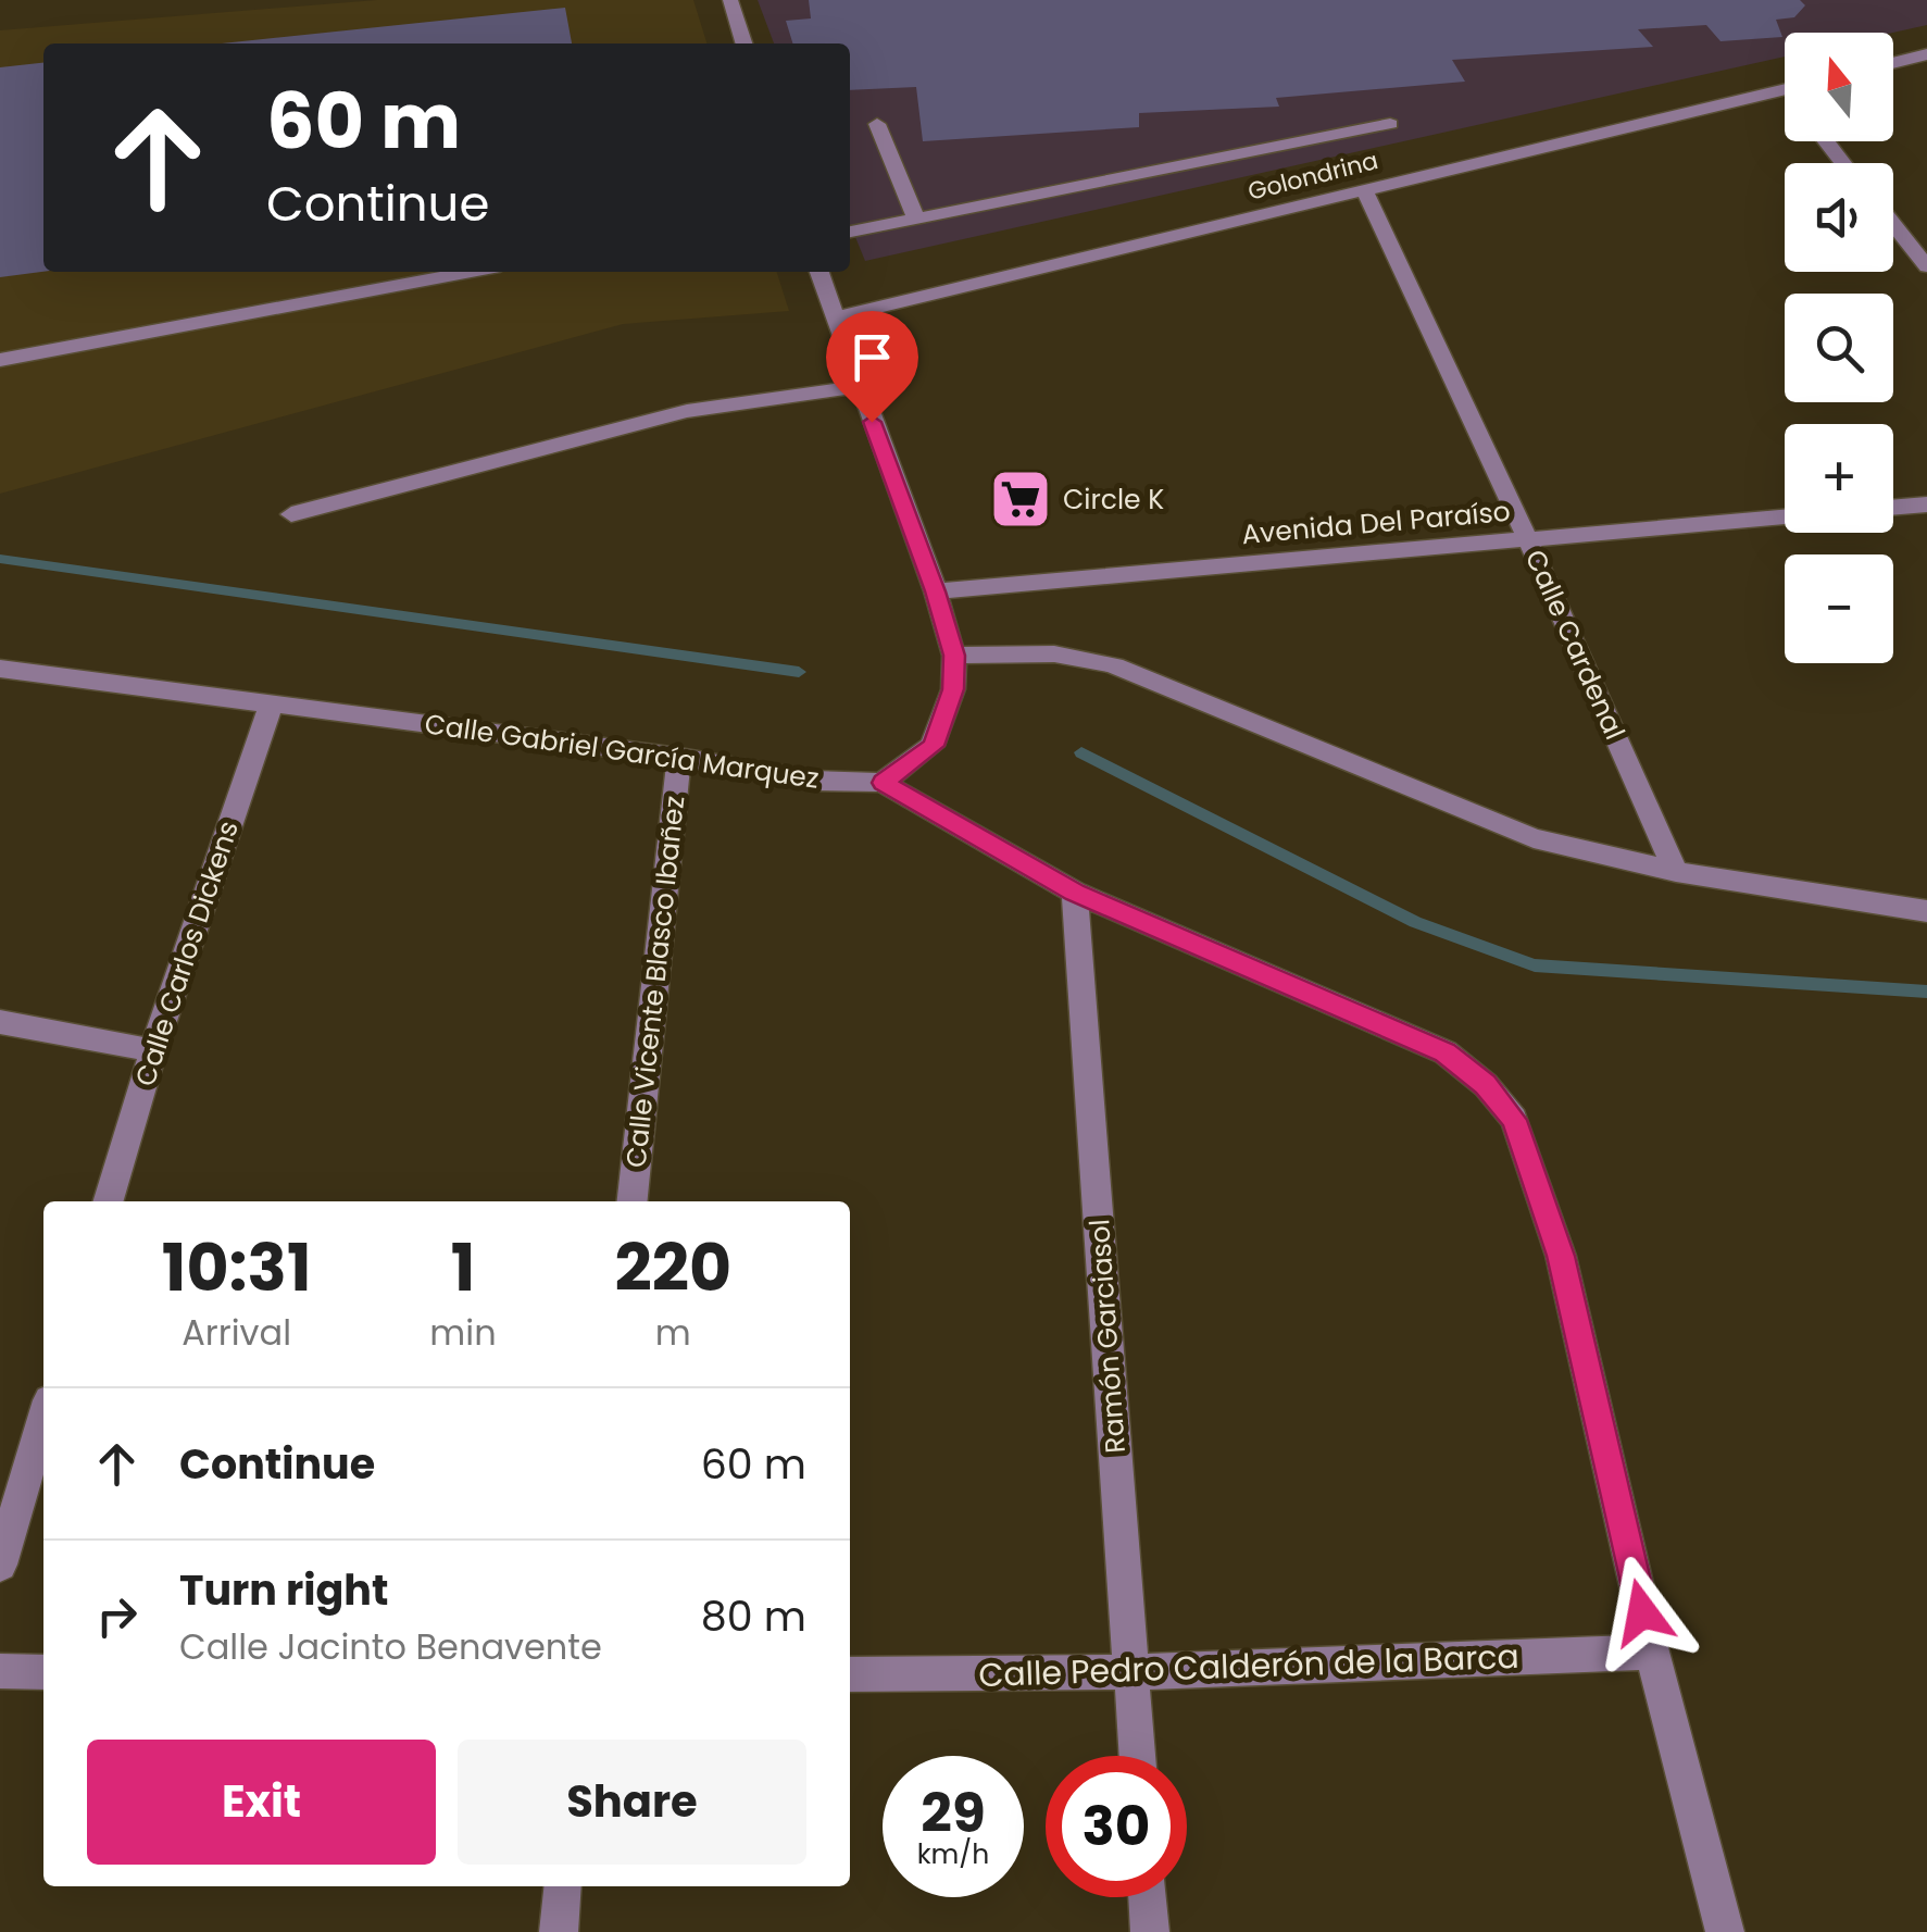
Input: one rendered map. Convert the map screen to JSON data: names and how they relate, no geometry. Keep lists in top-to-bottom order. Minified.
{"streets":{"street":["Golondrina","Avenida Del Paraíso","Calle Cardenal","Calle Gabriel García Marquez","Calle Carlos Dickens","Calle Vicente Blasco Ibañez","Ramón Garciasol","Calle Pedro Calderón de la Barca"]},"crossings":[["Golondrina","Calle Cardenal"],["Avenida Del Paraíso","Calle Cardenal"],["Calle Gabriel García Marquez","Calle Carlos Dickens"],["Calle Gabriel García Marquez","Calle Vicente Blasco Ibañez"],["Calle Gabriel García Marquez","Ramón Garciasol"],["Calle Gabriel García Marquez","Calle Pedro Calderón de la Barca"],["Ramón Garciasol","Calle Pedro Calderón de la Barca"]],"places":{"supermarket":["Circle K"]},"north":"top","page":{"map_buttons":["+","−"],"turn":["60 m","Continue"],"eta":["10:31","Arrival","1","min","220","m"],"list":[{"name":"Continue","value":"60 m"},{"name":"Turn right","note":"Calle Jacinto Benavente","value":"80 m"}],"buttons":["Exit","Share"],"speed":"29 km/h","limit":"30"}}
